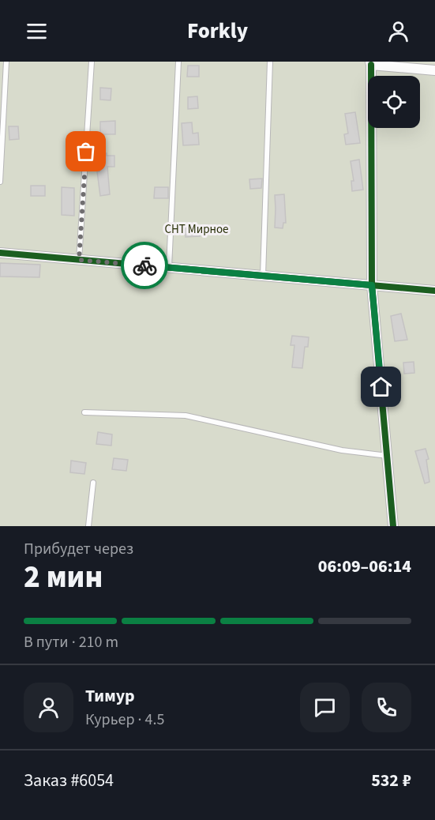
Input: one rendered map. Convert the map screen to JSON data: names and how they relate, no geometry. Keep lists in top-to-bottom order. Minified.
{"parks":["СНТ Мирное"],"page":{"header":"Forkly","heading":["2 мин","Прибудет через","06:09–06:14"],"panel":["Тимур","Курьер · 4.5","Заказ #6054","532 ₽"],"bar":"В пути · 210 m"}}
